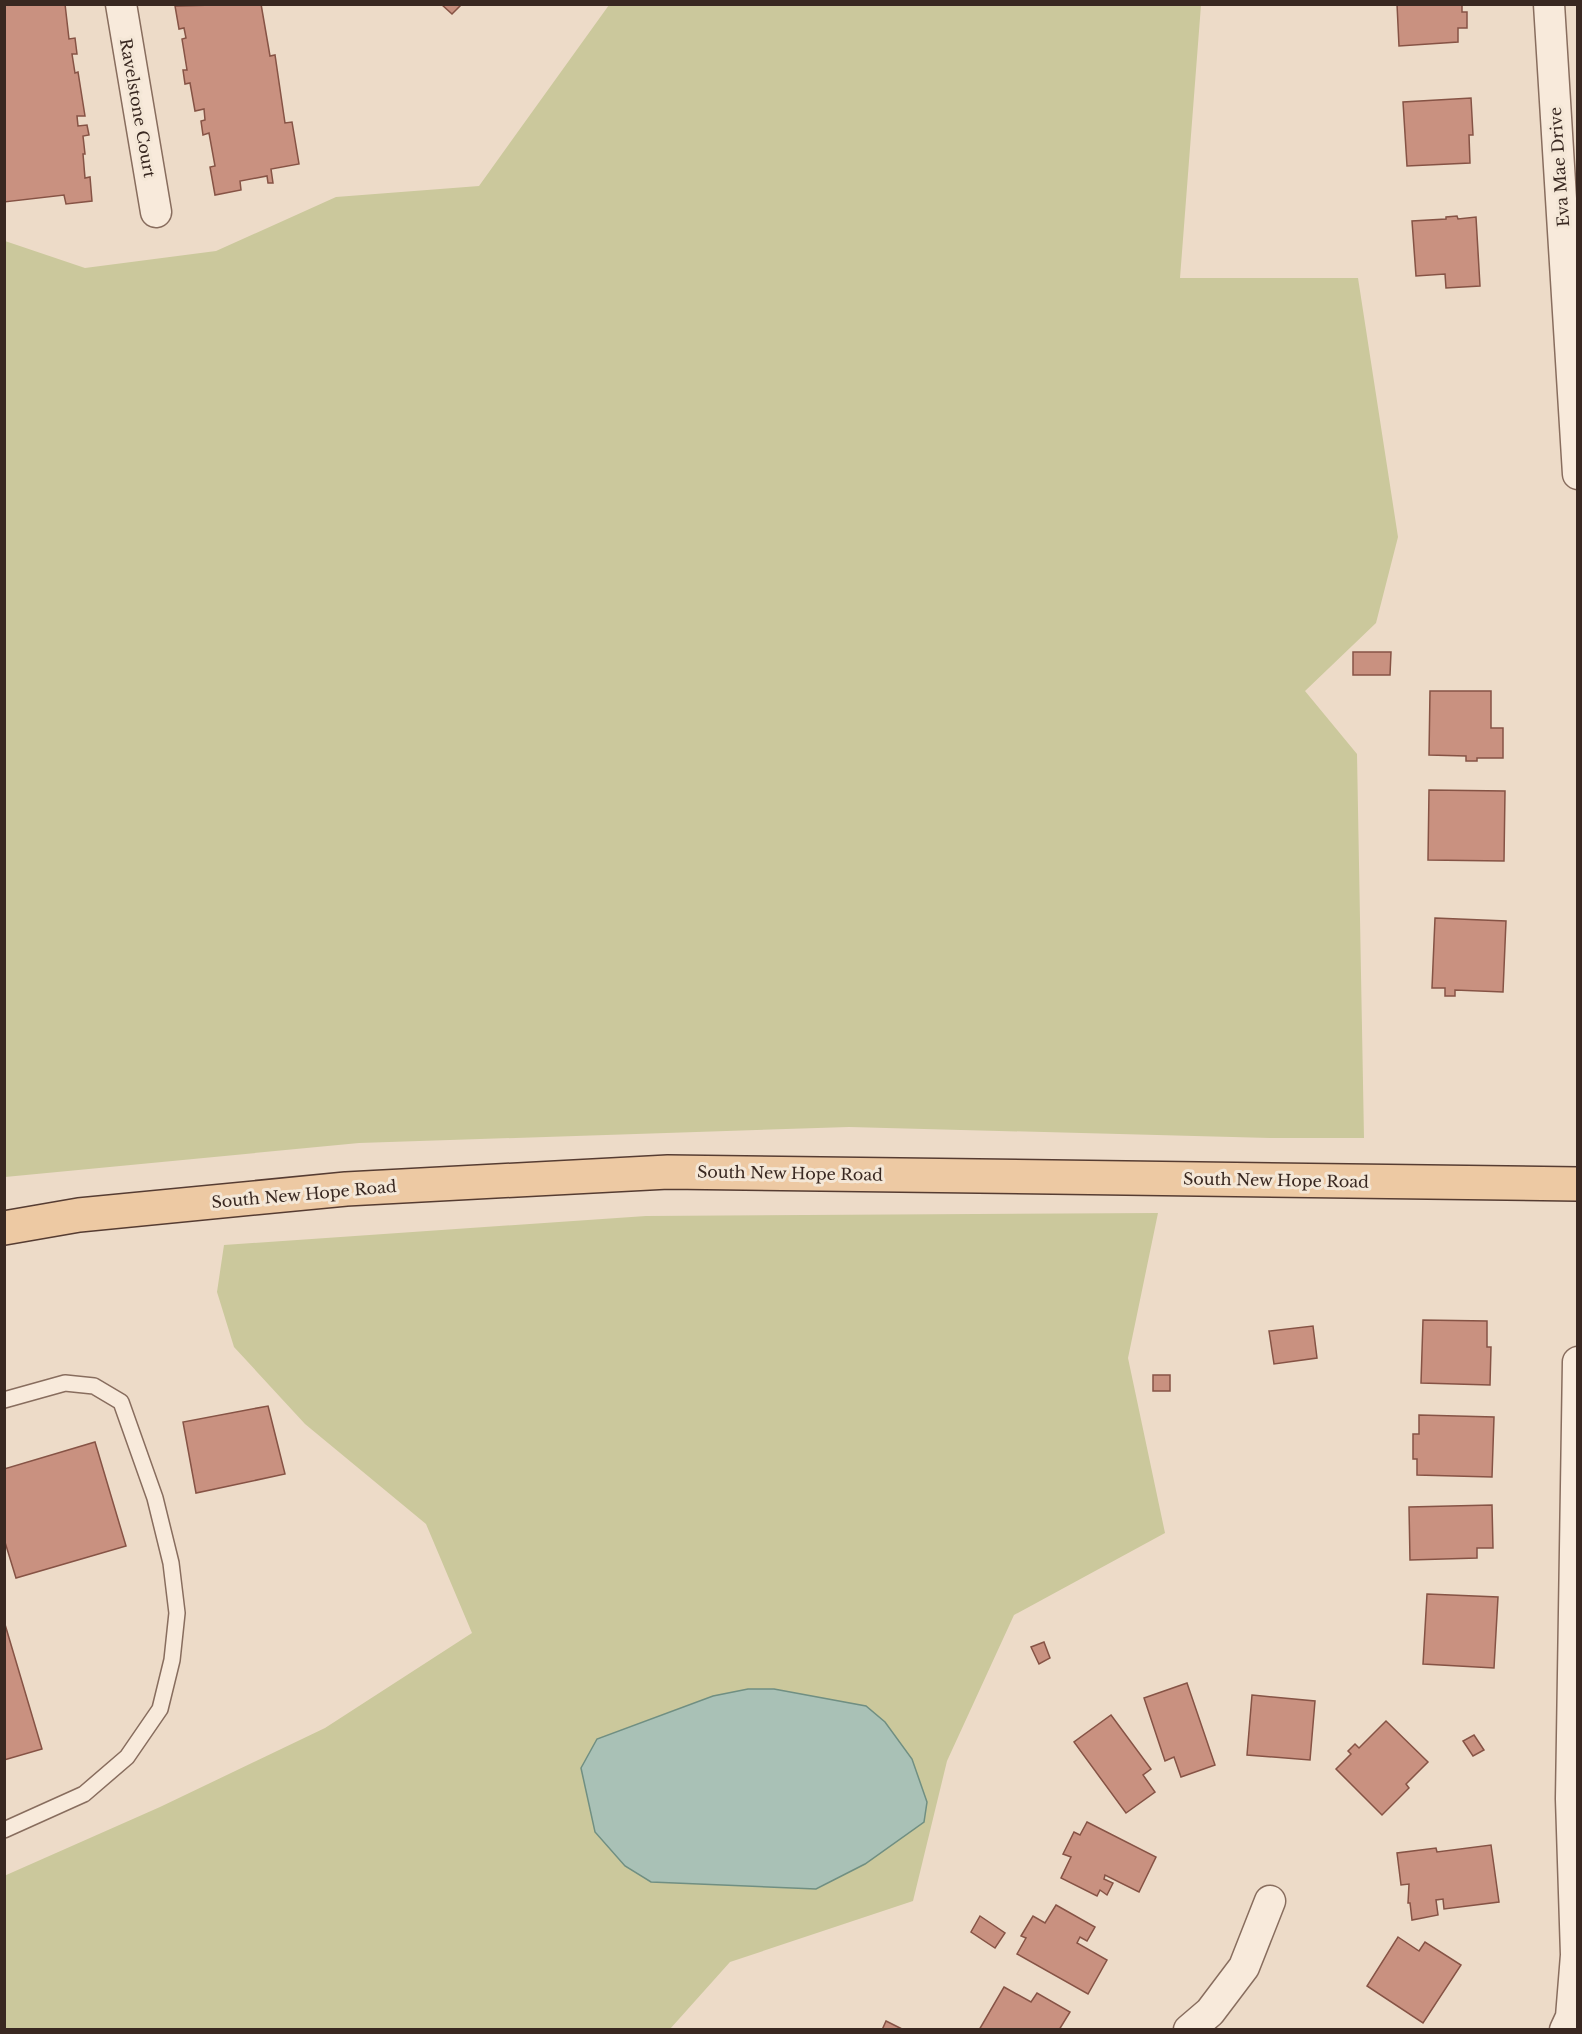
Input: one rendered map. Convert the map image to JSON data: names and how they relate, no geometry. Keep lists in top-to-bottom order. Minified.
{"streets":{"main road":["South New Hope Road"],"street":["Ravelstone Court","Eva Mae Drive"]}}
